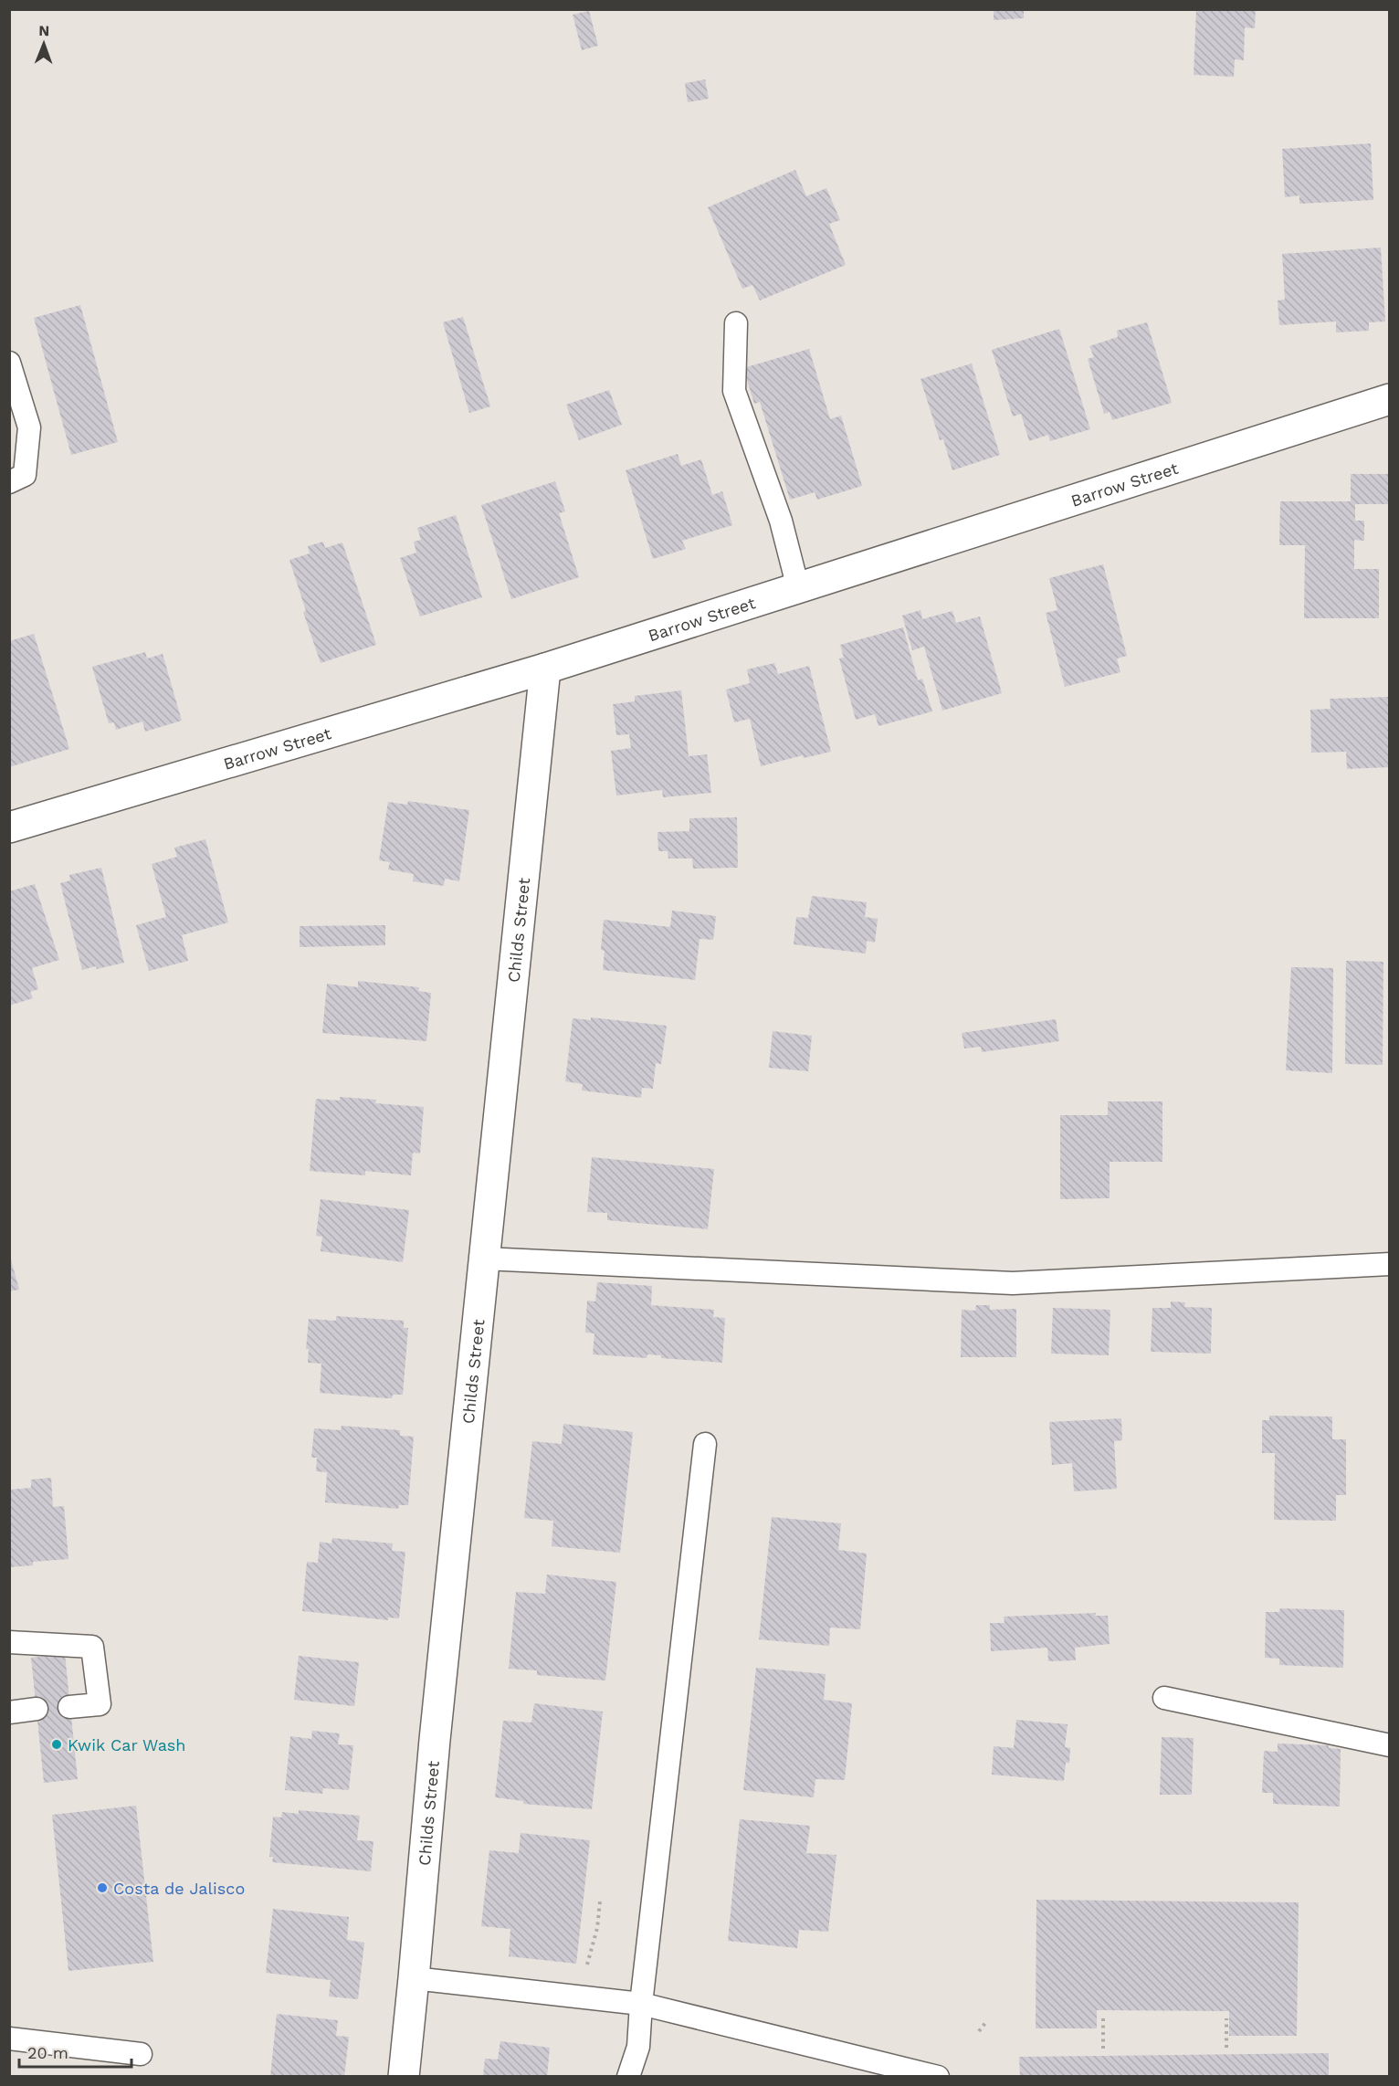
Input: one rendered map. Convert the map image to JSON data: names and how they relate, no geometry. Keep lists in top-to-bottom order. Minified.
{"streets":{"street":["Barrow Street","Childs Street"]},"crossings":[["Barrow Street","Childs Street"]],"places":["Kwik Car Wash","Costa de Jalisco"],"scale_bar":"20 m","north":"top"}
